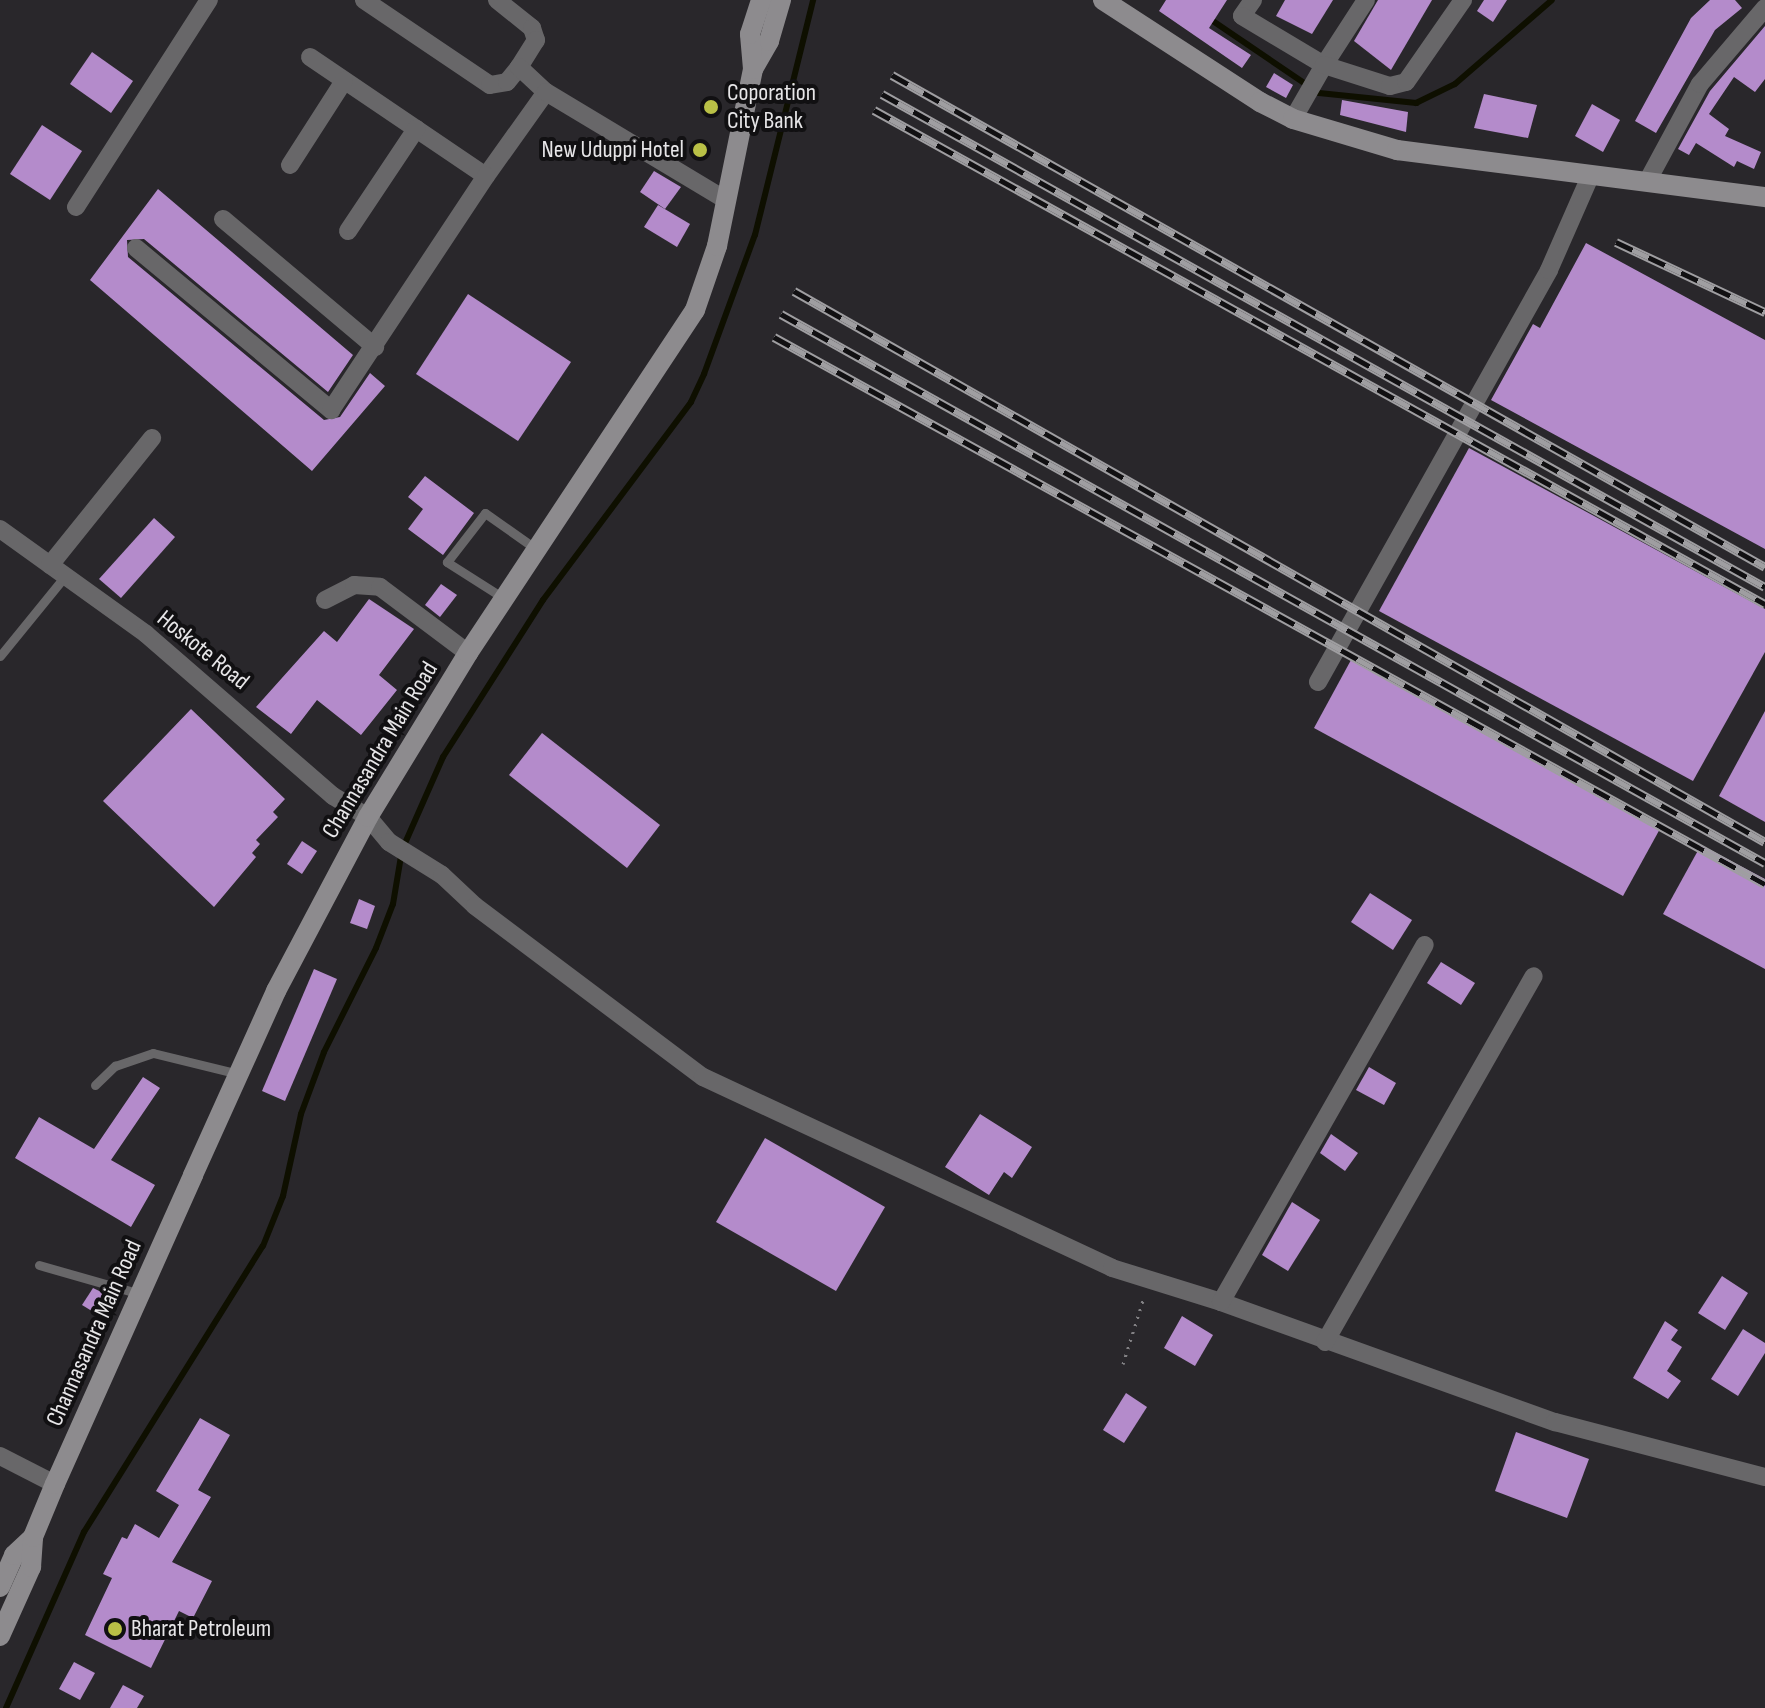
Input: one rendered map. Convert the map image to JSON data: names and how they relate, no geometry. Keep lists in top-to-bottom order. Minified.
{"streets":{"main road":["Channasandra Main Road"],"street":["Hoskote Road"]},"crossings":[["Hoskote Road","Channasandra Main Road"]],"places":["Coporation City Bank","New Uduppi Hotel","Bharat Petroleum"]}
